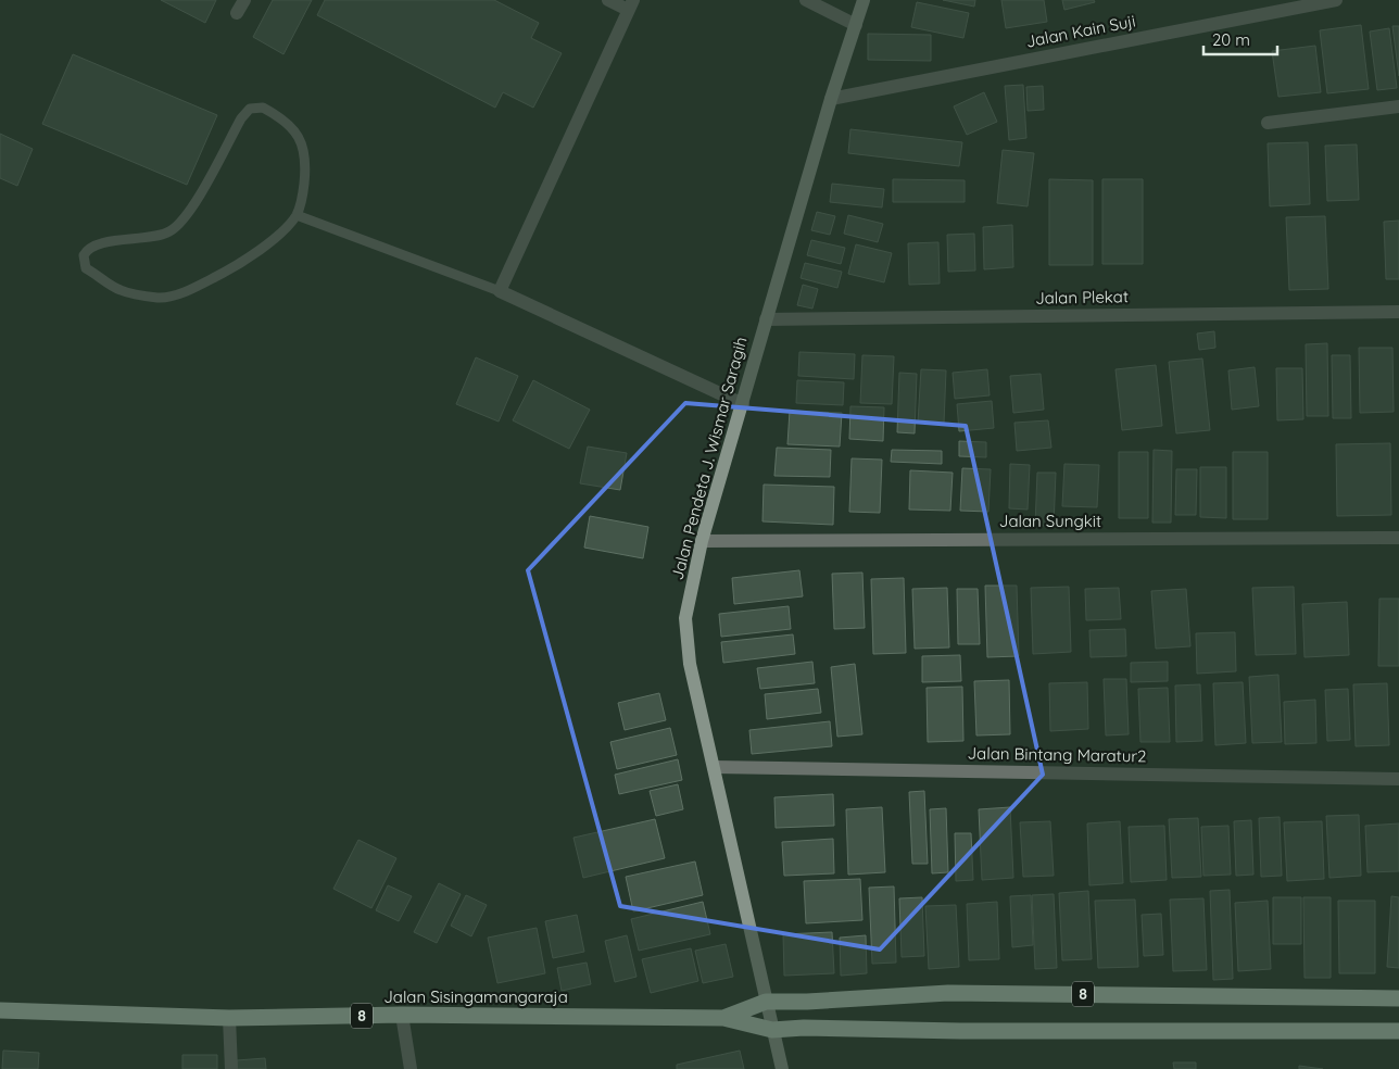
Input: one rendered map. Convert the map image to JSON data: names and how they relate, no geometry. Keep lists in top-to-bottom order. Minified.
{"streets":{"highway":["8","Jalan Sisingamangaraja"],"street":["Jalan Kain Suji","Jalan Plekat","Jalan Pendeta J. Wismar Saragih","Jalan Sungkit","Jalan Bintang Maratur2"]},"crossings":[["Jalan Kain Suji","Jalan Pendeta J. Wismar Saragih"],["Jalan Plekat","Jalan Pendeta J. Wismar Saragih"],["Jalan Pendeta J. Wismar Saragih","Jalan Sungkit"],["Jalan Pendeta J. Wismar Saragih","Jalan Bintang Maratur2"],["Jalan Pendeta J. Wismar Saragih","8"],["Jalan Pendeta J. Wismar Saragih","Jalan Sisingamangaraja"],["8","Jalan Sisingamangaraja"]],"scale_bar":"20 m"}
